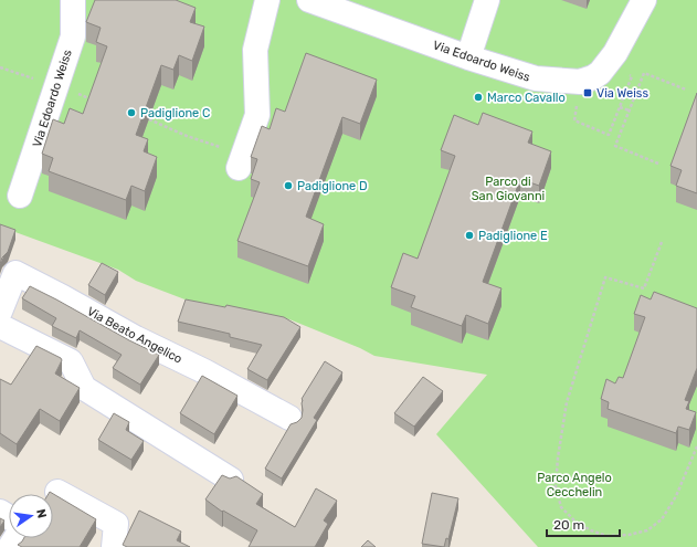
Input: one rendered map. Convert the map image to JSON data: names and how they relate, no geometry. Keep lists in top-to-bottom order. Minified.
{"streets":{"street":["Via Edoardo Weiss","Via Beato Angelico"]},"parks":["Parco di San Giovanni","Parco Angelo Cecchelin"],"places":{"transit":["Via Weiss"],"other":["Marco Cavallo","Padiglione C","Padiglione D","Padiglione E"]},"scale_bar":"20 m","north":"right"}
